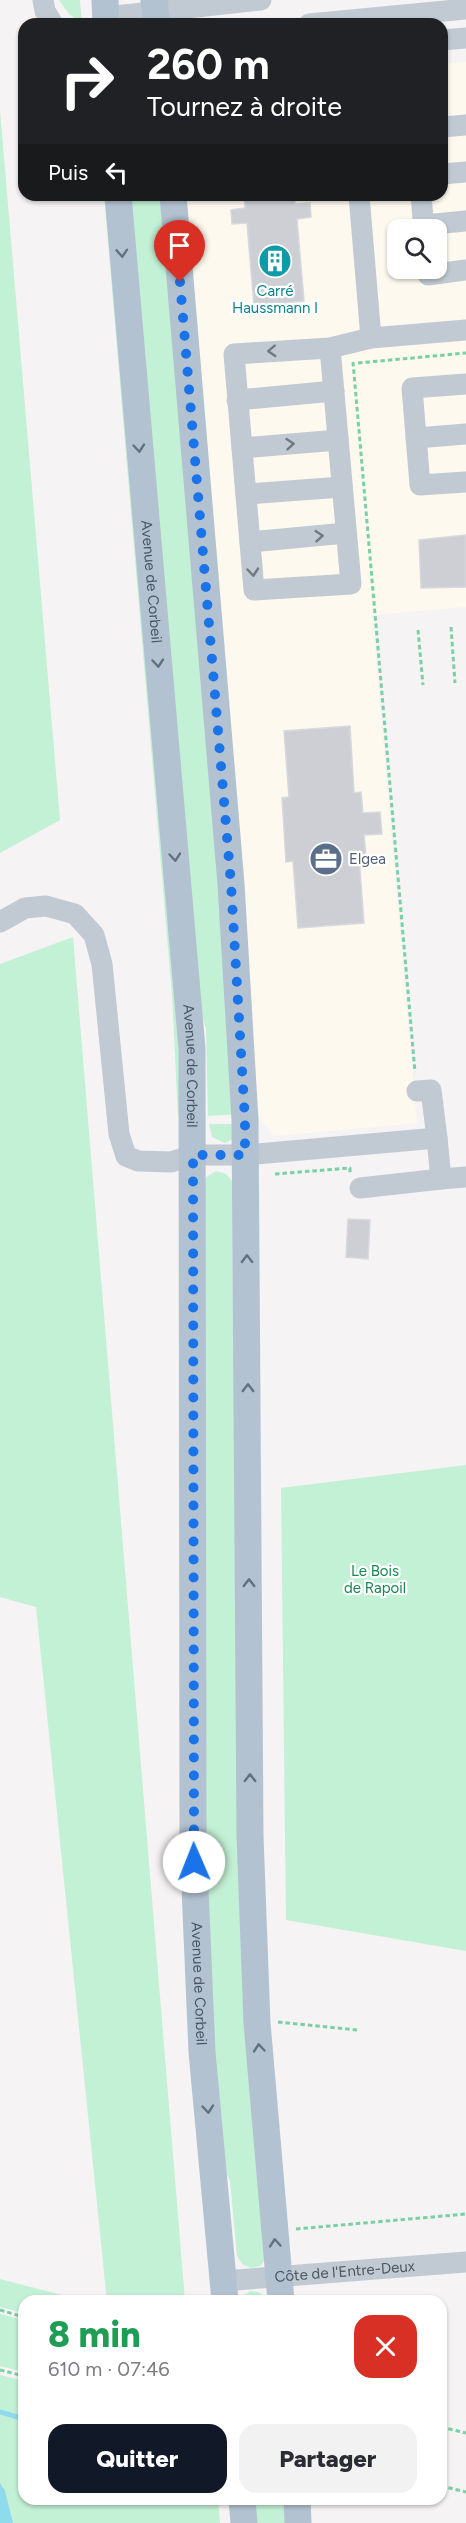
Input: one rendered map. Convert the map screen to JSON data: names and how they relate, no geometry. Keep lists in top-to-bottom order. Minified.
{"streets":{"main road":["Avenue de Corbeil"],"street":["Côte de l'Entre-Deux"]},"crossings":[["Avenue de Corbeil","Côte de l'Entre-Deux"]],"parks":["Le Bois de Rapoil"],"places":{"building":["Carré Haussmann I"],"office":["Elgea"]},"page":{"turn":["260 m","Tournez à droite"],"then":"Puis","heading":["8 min","610 m · 07:46"],"buttons":["Quitter","Partager"]}}
